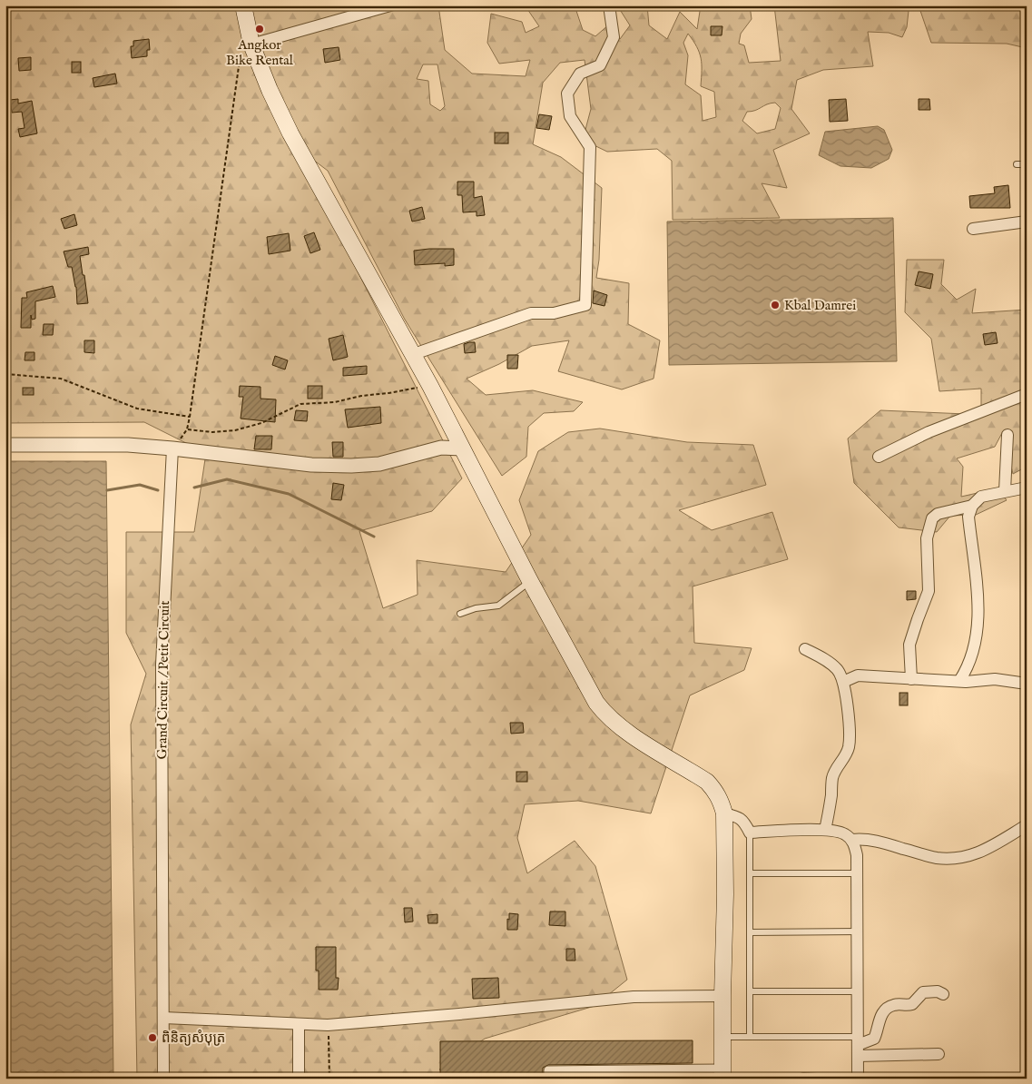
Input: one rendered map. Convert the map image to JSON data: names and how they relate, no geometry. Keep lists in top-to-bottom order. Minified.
{"streets":{"street":["Grand Circuit / Petit Circuit"]},"places":["Angkor Bike Rental","Kbal Damrei","ពិនិត្យសំបុត្រ"]}
